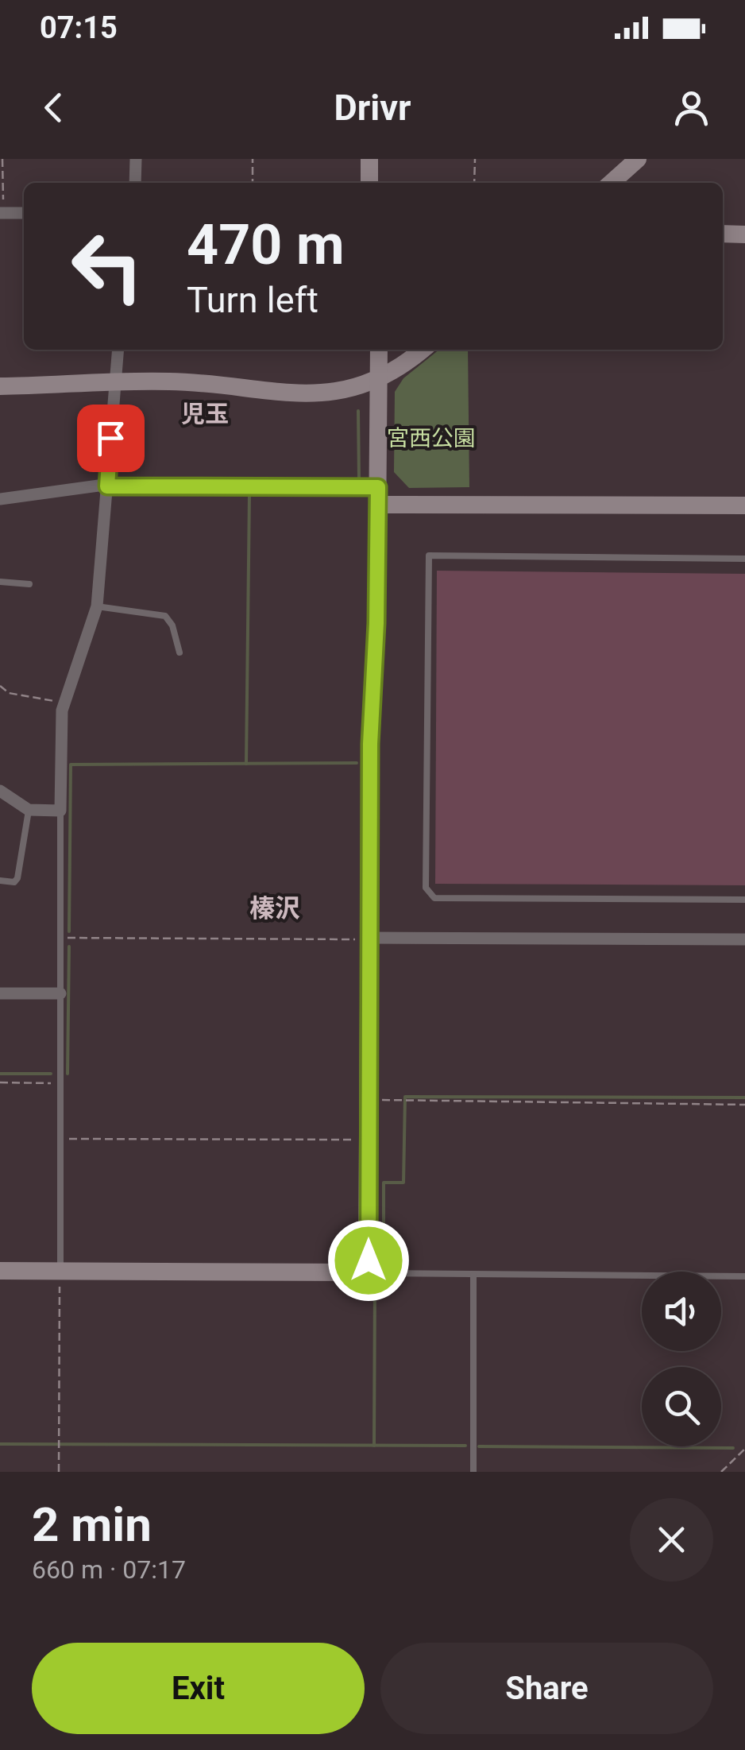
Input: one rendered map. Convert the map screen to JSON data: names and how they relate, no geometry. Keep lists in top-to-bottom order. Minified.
{"districts":["児玉","榛沢"],"parks":["宮西公園"],"page":{"status":"07:15","header":"Drivr","turn":["470 m","Turn left"],"heading":["2 min","660 m · 07:17"],"buttons":["Exit","Share"]}}
